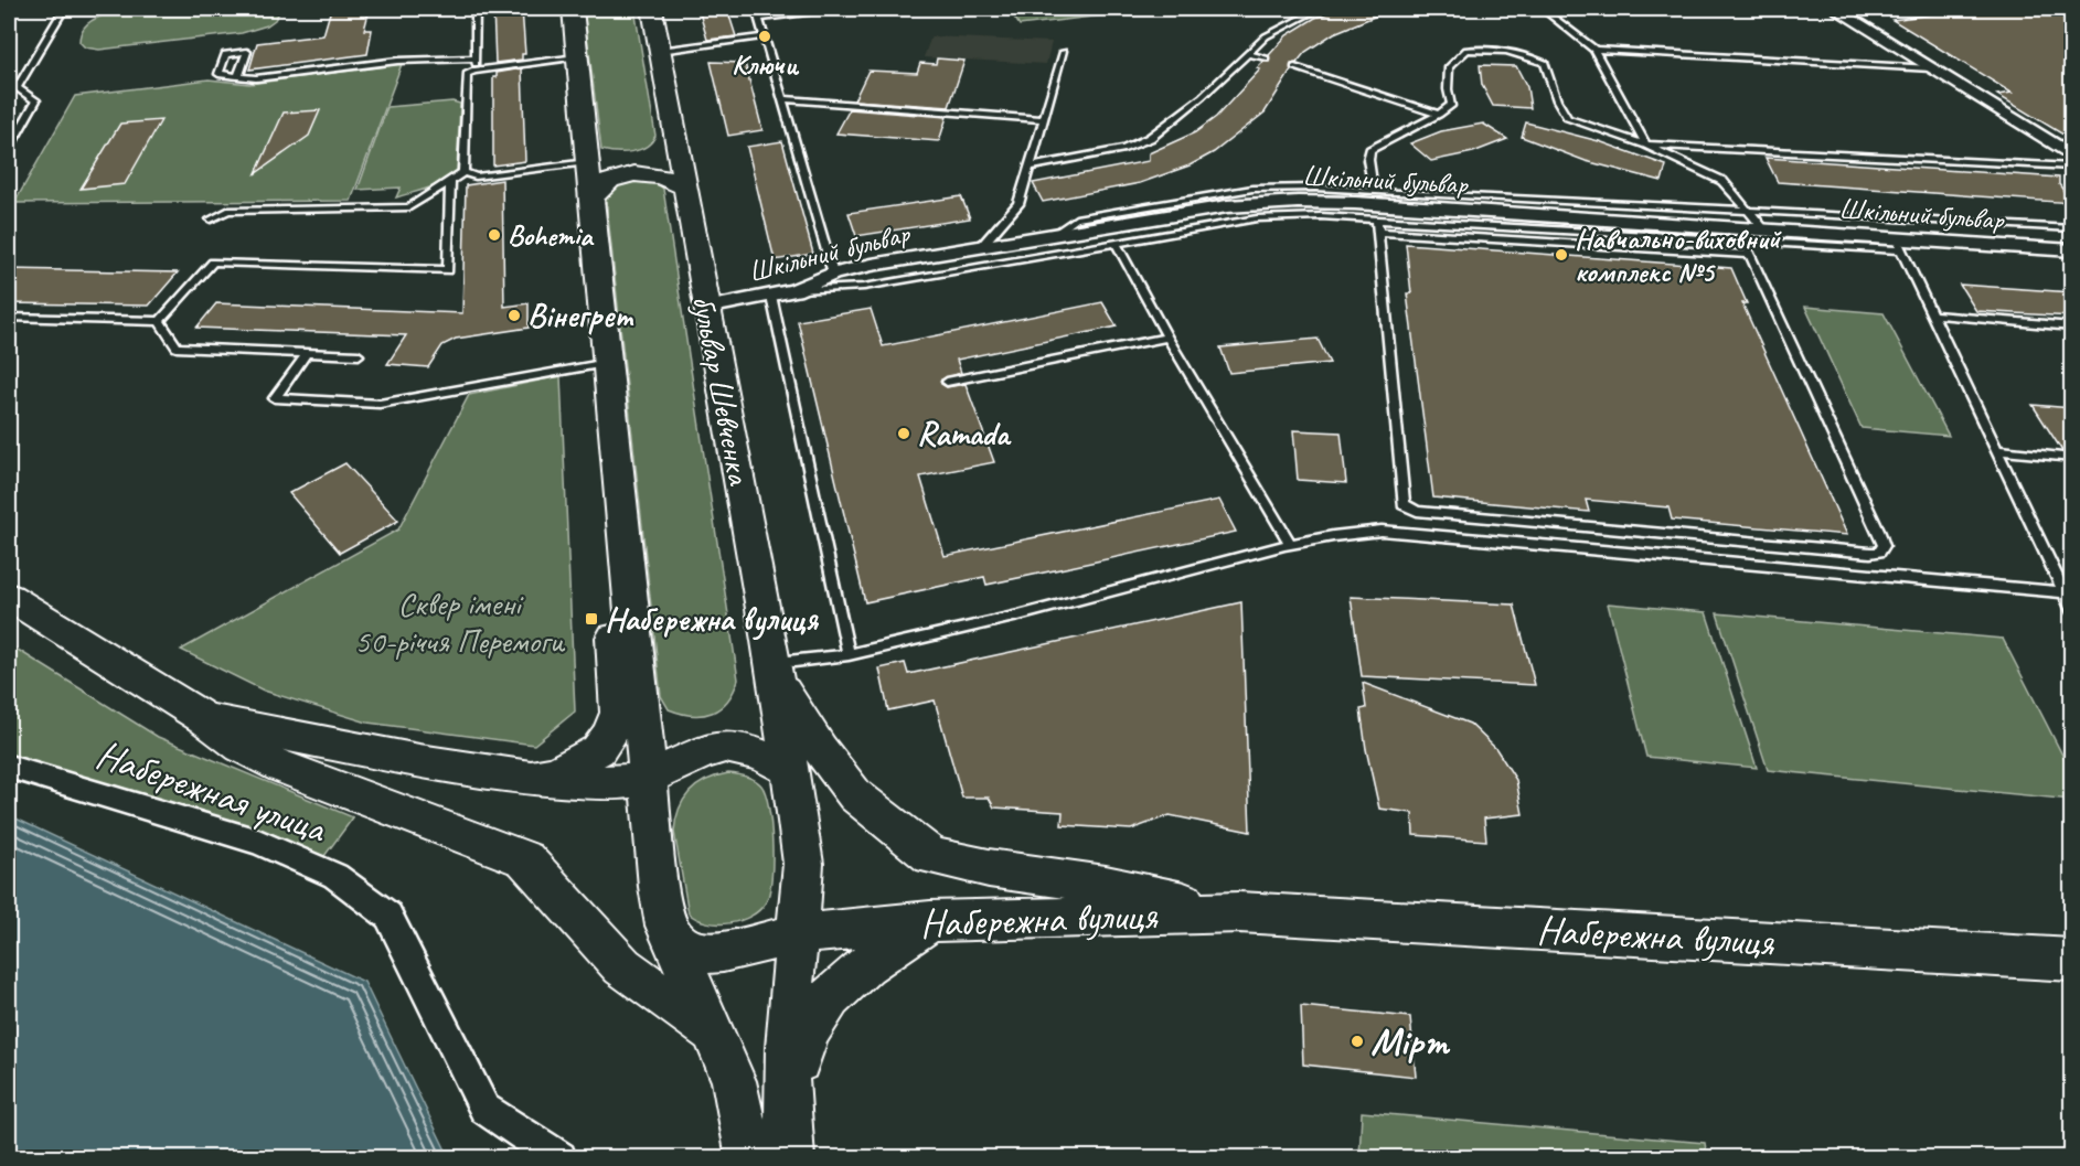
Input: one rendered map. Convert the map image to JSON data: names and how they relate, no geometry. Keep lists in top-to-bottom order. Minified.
{"streets":{"main road":["бульвар Шевченка","Набережна вулиця"],"street":["Шкільний бульвар","Набережная улица"]},"crossings":[["Шкільний бульвар","бульвар Шевченка"],["бульвар Шевченка","Набережна вулиця"]],"parks":["Сквер імені 50-річчя Перемоги"],"places":{"other":["Ключи","Bohemia","Навчально-виховний комплекс №5","Вінегрет","Ramada","Мірт"],"transit":["Набережна вулиця"]}}
